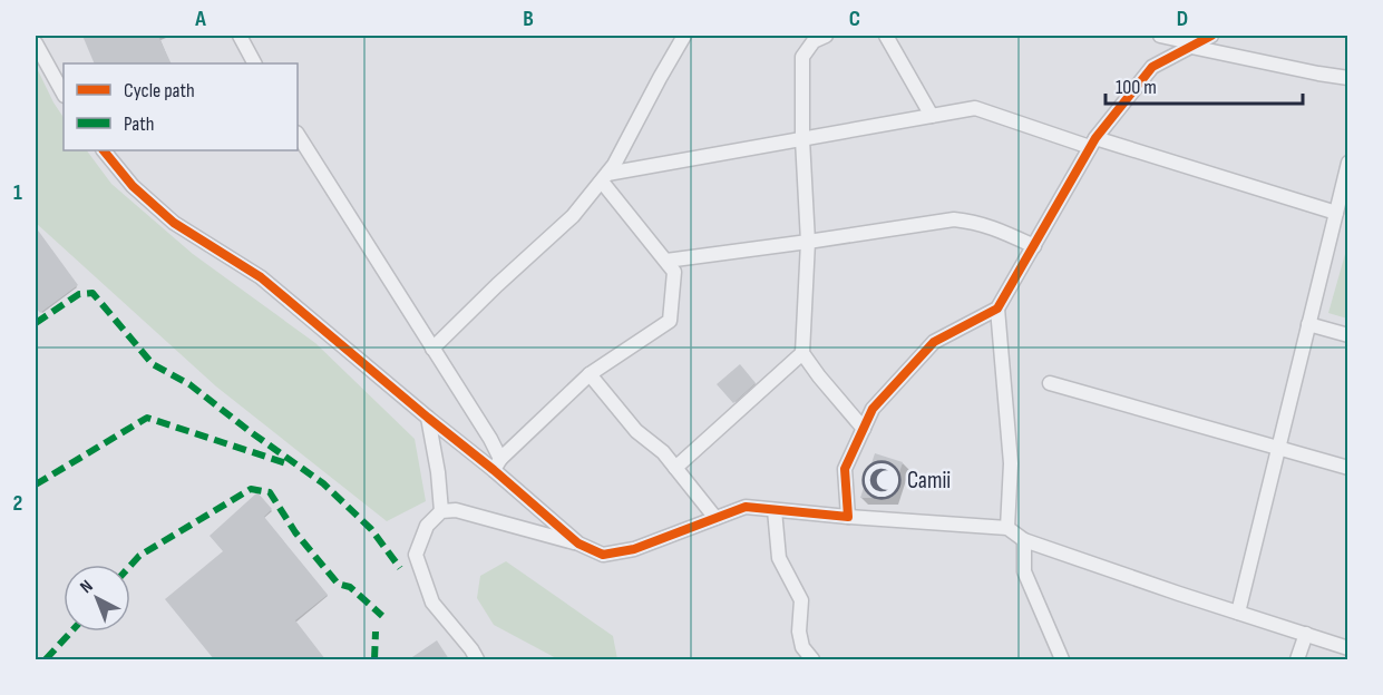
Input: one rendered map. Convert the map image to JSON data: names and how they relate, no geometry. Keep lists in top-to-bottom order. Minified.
{"places":{"mosque":["Camii"]},"legend":["Cycle path","Path"],"scale_bar":"100 m","north":"top left","grid":{"columns":["A","B","C","D"],"rows":["1","2"]}}
